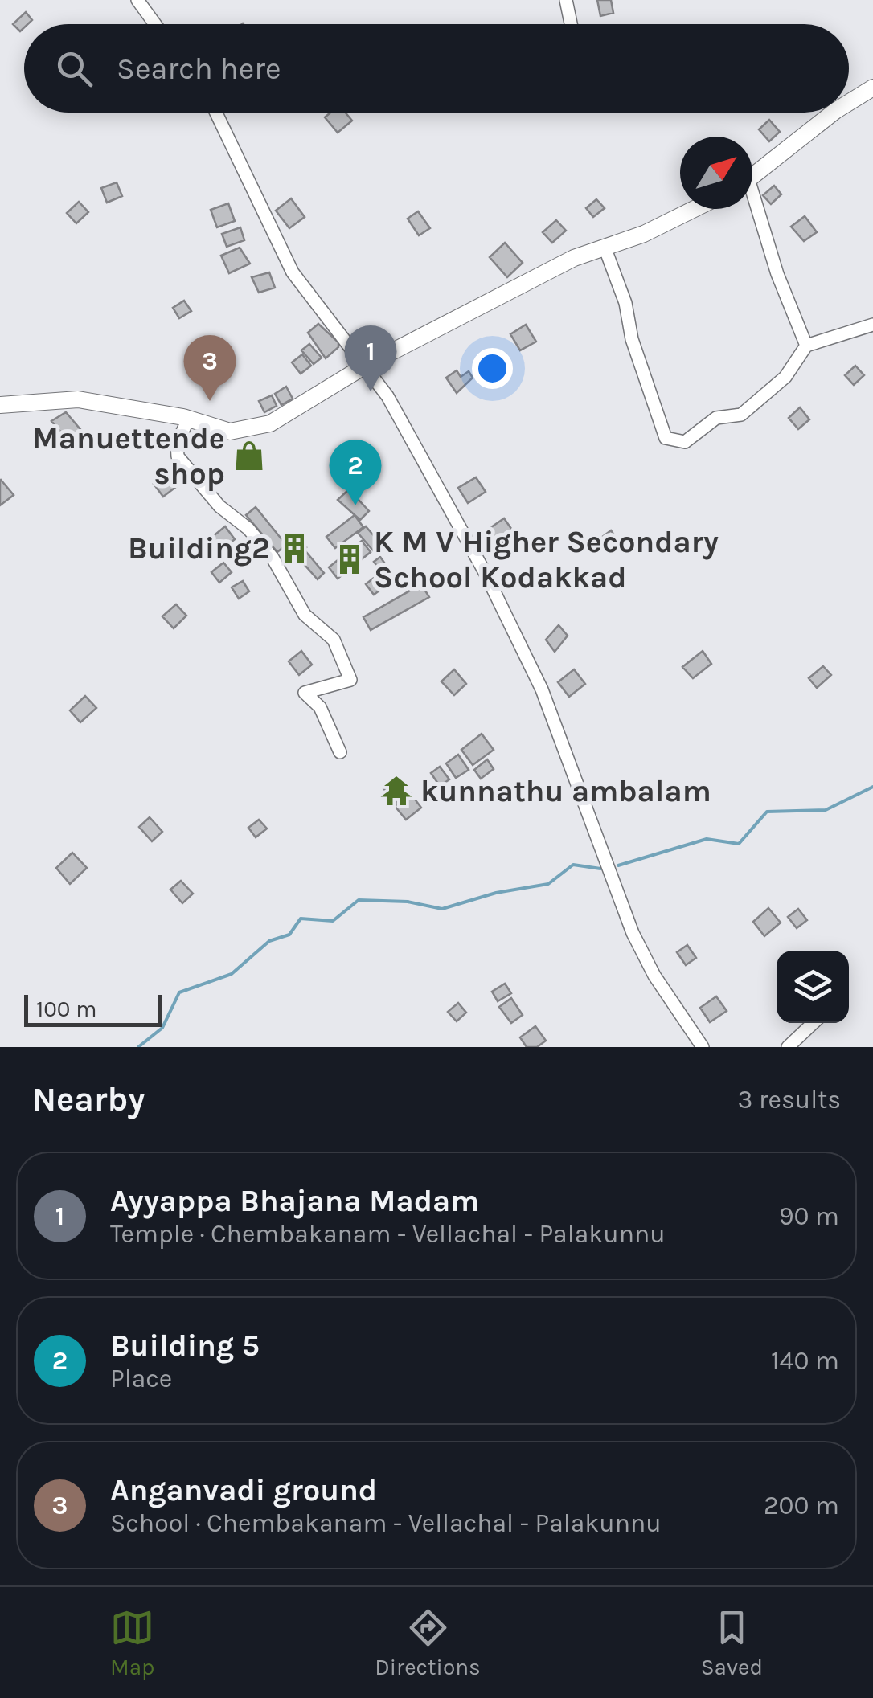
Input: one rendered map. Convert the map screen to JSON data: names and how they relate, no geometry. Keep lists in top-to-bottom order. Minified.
{"places":{"shop":["Manuettende shop"],"building":["Building2","K M V Higher Secondary School Kodakkad"],"temple":["kunnathu ambalam"]},"scale_bar":"100 m","north":"top right","page":{"search":"Search here","pins":["1","3","2"],"scale":"100 m","heading":["Nearby","3 results"],"list":[{"mark":"1","name":"Ayyappa Bhajana Madam","note":"Temple · Chembakanam - Vellachal - Palakunnu","value":"90 m"},{"mark":"2","name":"Building 5","note":"Place","value":"140 m"},{"mark":"3","name":"Anganvadi ground","note":"School · Chembakanam - Vellachal - Palakunnu","value":"200 m"}],"nav":["Map","Directions","Saved"]}}
